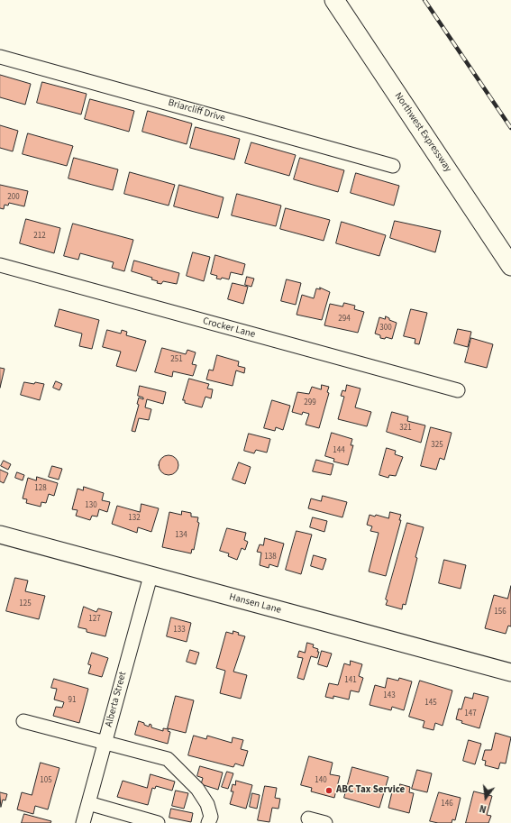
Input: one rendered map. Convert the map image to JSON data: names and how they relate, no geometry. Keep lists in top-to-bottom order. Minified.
{"streets":{"main road":["Northwest Expressway"],"street":["Briarcliff Drive","Crocker Lane","Hansen Lane","Alberta Street"]},"crossings":[["Hansen Lane","Alberta Street"]],"places":["ABC Tax Service"],"house_numbers":["200","212","294","300","251","299","321","325","144","128","130","132","134","138","125","156","127","133","141","143","91","145","147","105","140","146"],"north":"bottom"}
